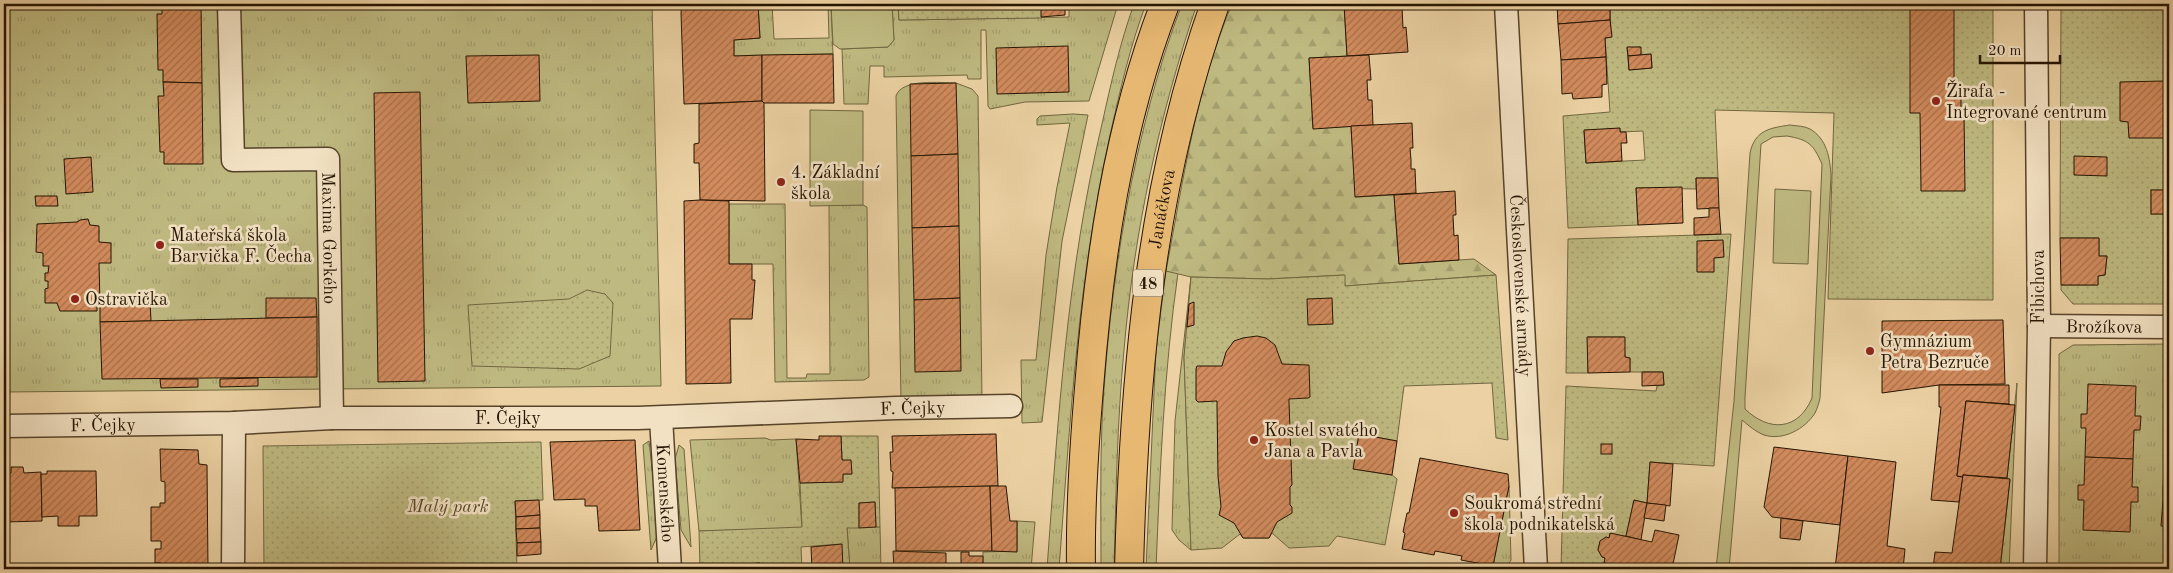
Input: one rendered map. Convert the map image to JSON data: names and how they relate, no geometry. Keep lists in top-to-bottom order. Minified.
{"streets":{"main road":["Janáčkova","48"],"street":["Maxima Gorkého","Československé armády","Fibichova","Brožíkova","F. Čejky","Komenského"]},"crossings":[["Maxima Gorkého","F. Čejky"],["Fibichova","Brožíkova"],["F. Čejky","Komenského"]],"parks":["Malý park"],"places":["Žirafa - Integrované centrum","4. Základní škola","Mateřská škola Barvička F. Čecha","Ostravička","Gymnázium Petra Bezruče","Kostel svatého Jana a Pavla","Soukromá střední škola podnikatelská"],"scale_bar":"20 m"}
